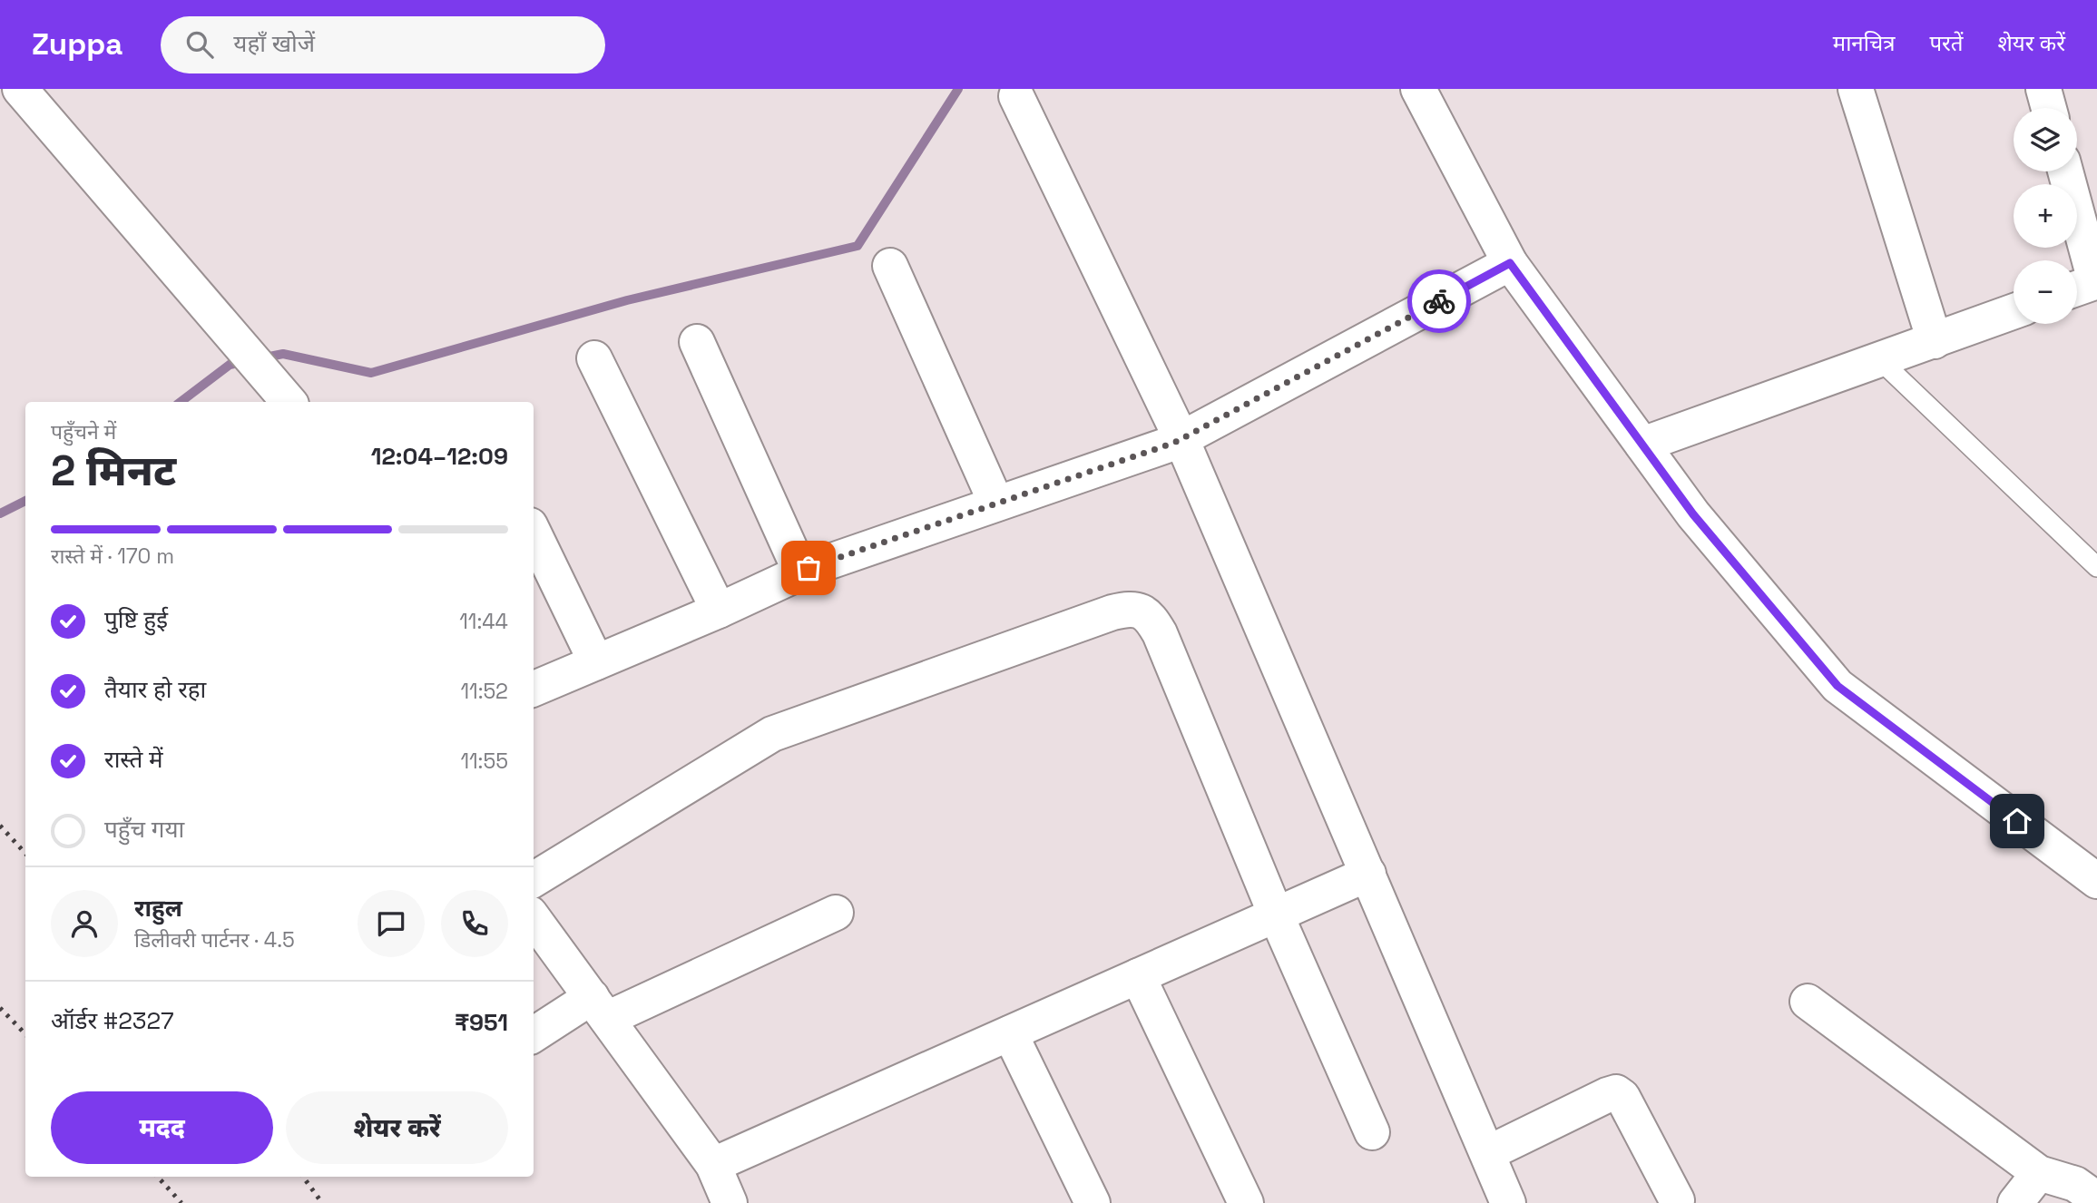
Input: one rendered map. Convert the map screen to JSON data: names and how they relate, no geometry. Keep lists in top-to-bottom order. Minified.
{"page":{"header":"Zuppa","search":"यहाँ खोजें","nav":["मानचित्र","परतें","शेयर करें"],"map_buttons":["+","−"],"heading":["2 मिनट","पहुँचने में","12:04–12:09"],"panel":["राहुल","डिलीवरी पार्टनर · 4.5","ऑर्डर #2327","₹951"],"bar":"रास्ते में · 170 m","list":[["पुष्टि हुई","11:44"],["तैयार हो रहा","11:52"],["रास्ते में","11:55"],"पहुँच गया"],"buttons":["मदद","शेयर करें"]}}
